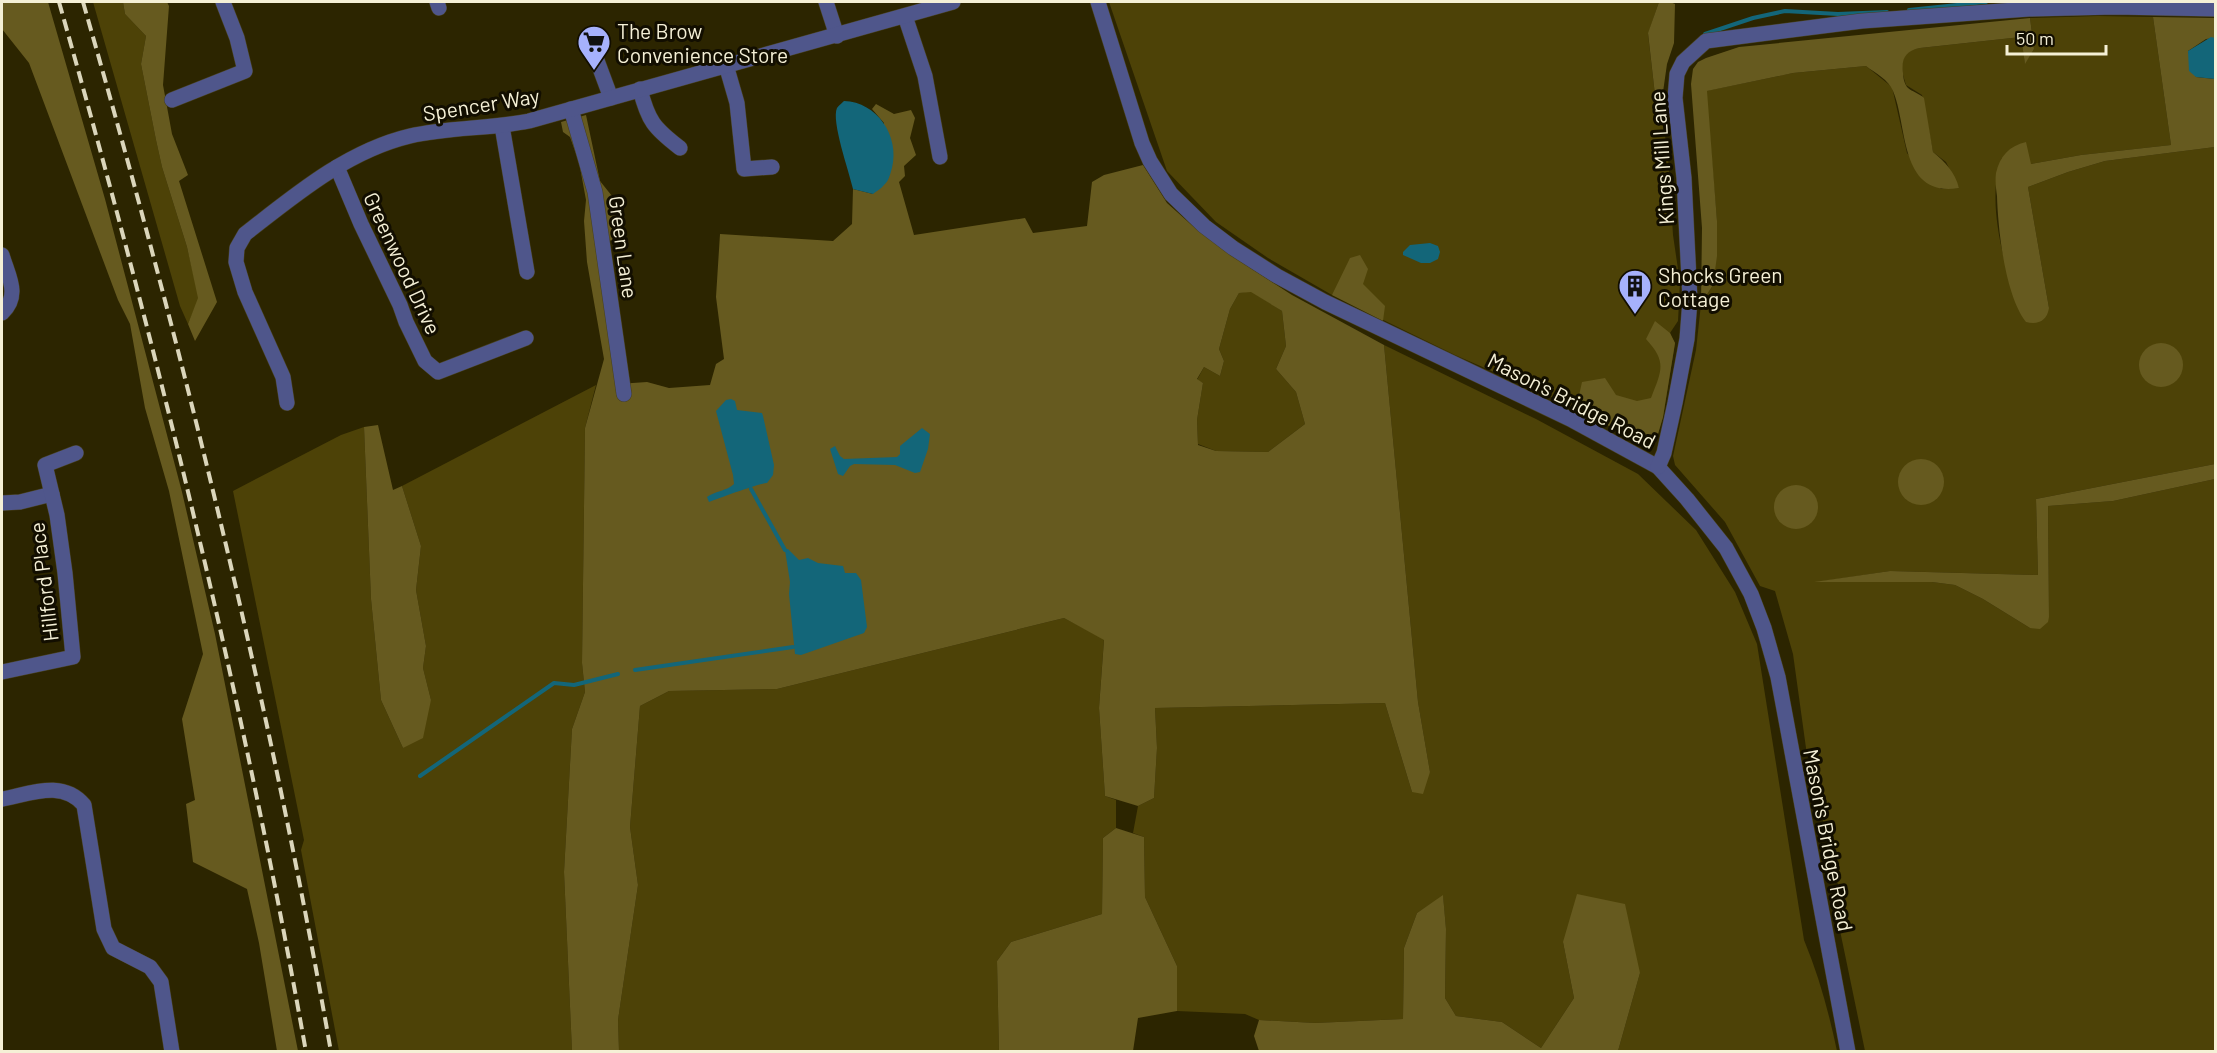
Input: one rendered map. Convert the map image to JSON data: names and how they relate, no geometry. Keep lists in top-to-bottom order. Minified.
{"streets":{"street":["Spencer Way","Kings Mill Lane","Green Lane","Greenwood Drive","Mason's Bridge Road","Hillford Place"]},"crossings":[["Spencer Way","Green Lane"],["Spencer Way","Greenwood Drive"],["Kings Mill Lane","Mason's Bridge Road"]],"places":{"supermarket":["The Brow Convenience Store"],"building":["Shocks Green Cottage"]},"scale_bar":"50 m"}
